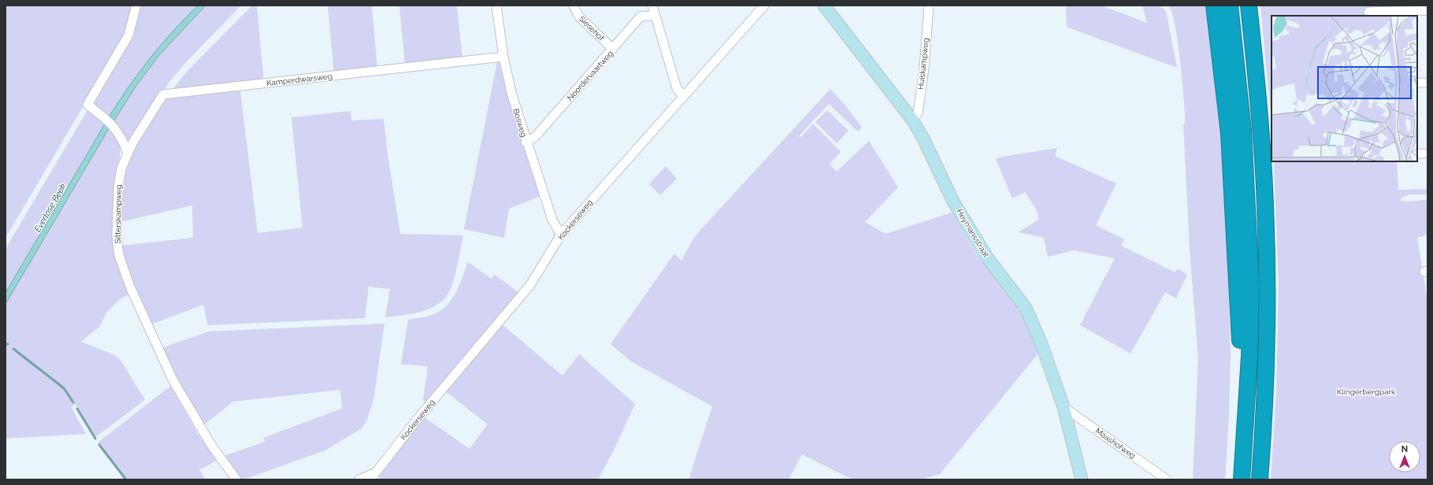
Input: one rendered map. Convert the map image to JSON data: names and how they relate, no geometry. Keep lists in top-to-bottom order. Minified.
{"streets":{"street":["Siesehof","Huiskampweg","Noordervaartweg","Kamperdwarsweg","Bosweg","Sitterskampweg","Kockerseweg","Heymansstraat","Maashofweg"]},"crossings":[["Siesehof","Noordervaartweg"],["Huiskampweg","Heymansstraat"],["Noordervaartweg","Bosweg"],["Kamperdwarsweg","Bosweg"],["Kamperdwarsweg","Sitterskampweg"],["Bosweg","Kockerseweg"],["Heymansstraat","Maashofweg"]],"water":["Everlose Beek"],"parks":["Klingerbergpark"],"north":"top"}
